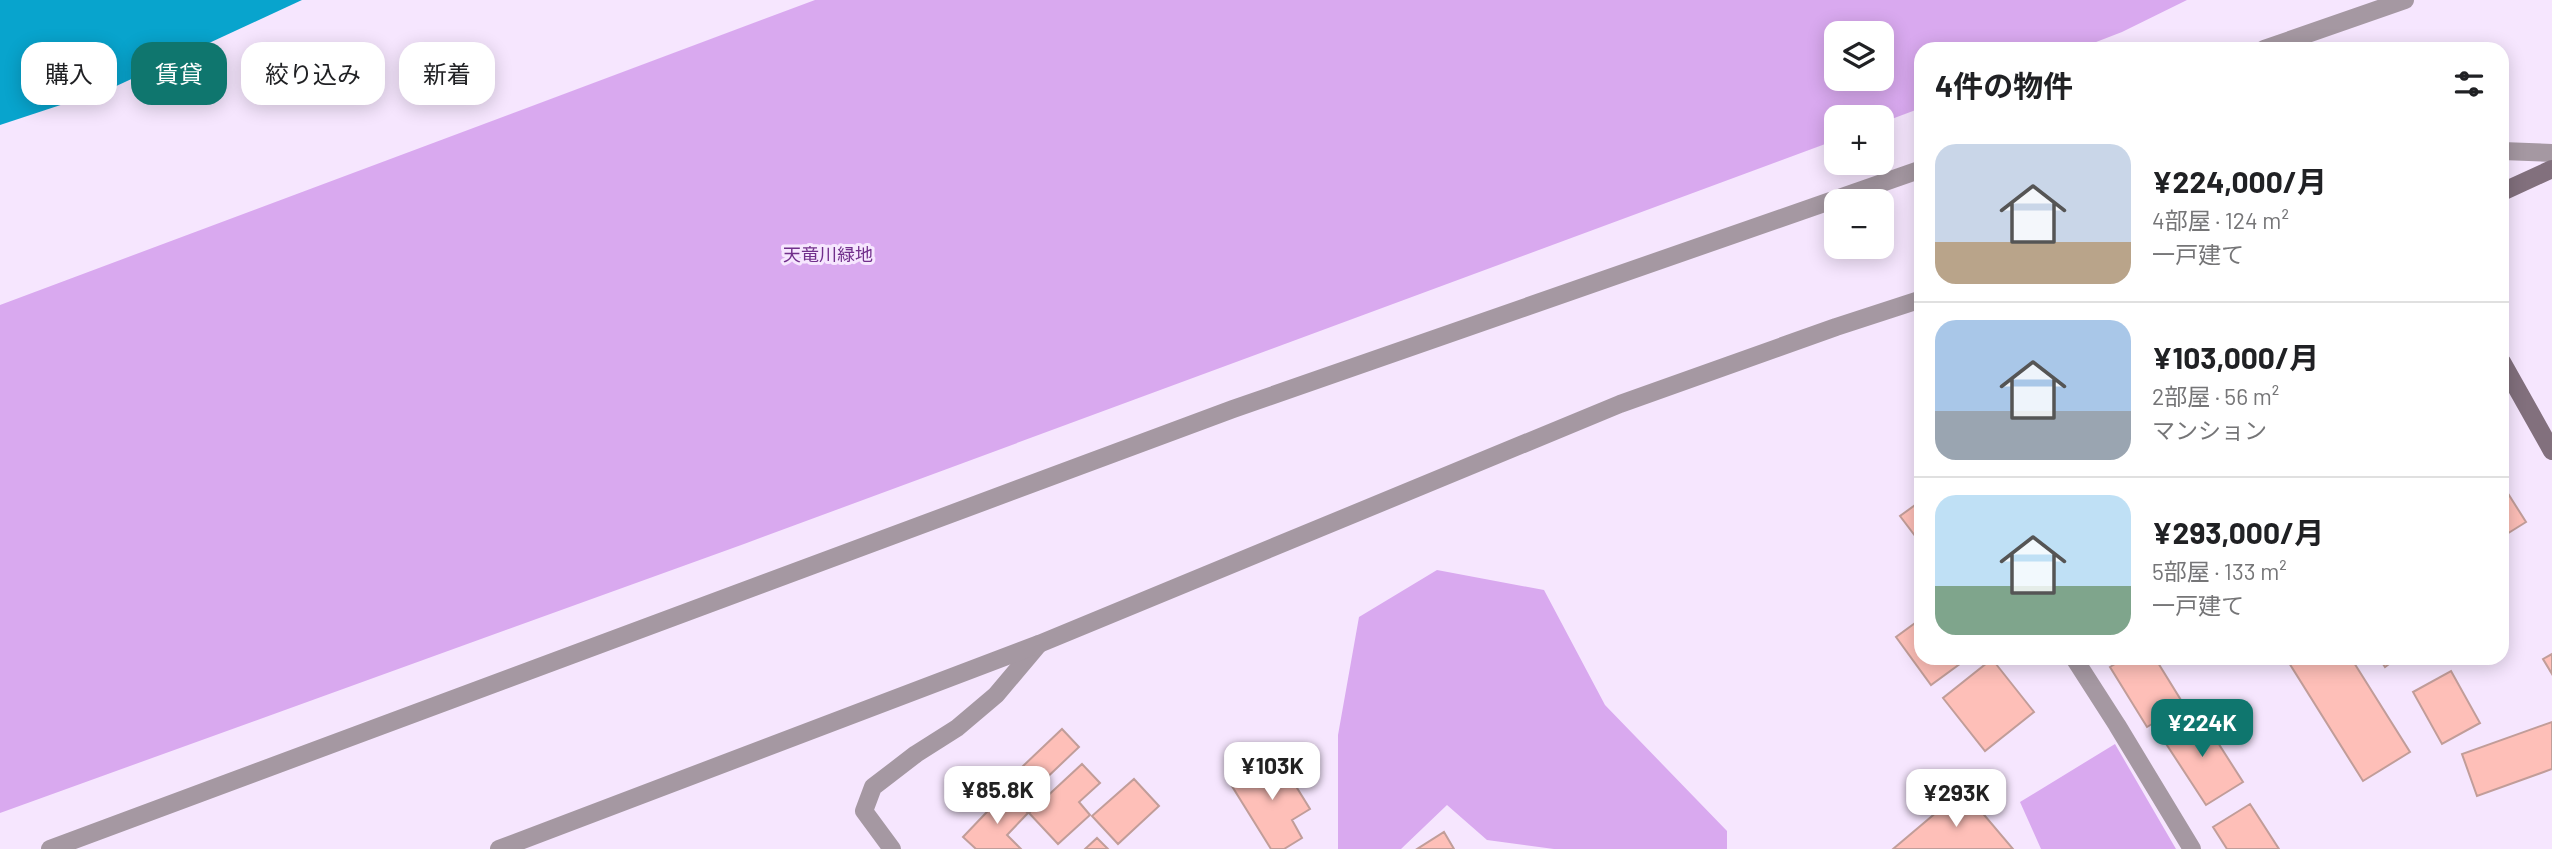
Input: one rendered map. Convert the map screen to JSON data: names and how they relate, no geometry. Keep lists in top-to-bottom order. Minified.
{"parks":["天竜川緑地"],"page":{"map_buttons":["+","−"],"chip":["購入","賃貸","絞り込み","新着"],"heading":"4件の物件","list":[{"name":"¥224,000/月","note":"4部屋 · 124 m² · 一戸建て"},{"name":"¥103,000/月","note":"2部屋 · 56 m² · マンション"},{"name":"¥293,000/月","note":"5部屋 · 133 m² · 一戸建て"}],"price":["¥224K","¥103K","¥85.8K","¥293K"]}}
